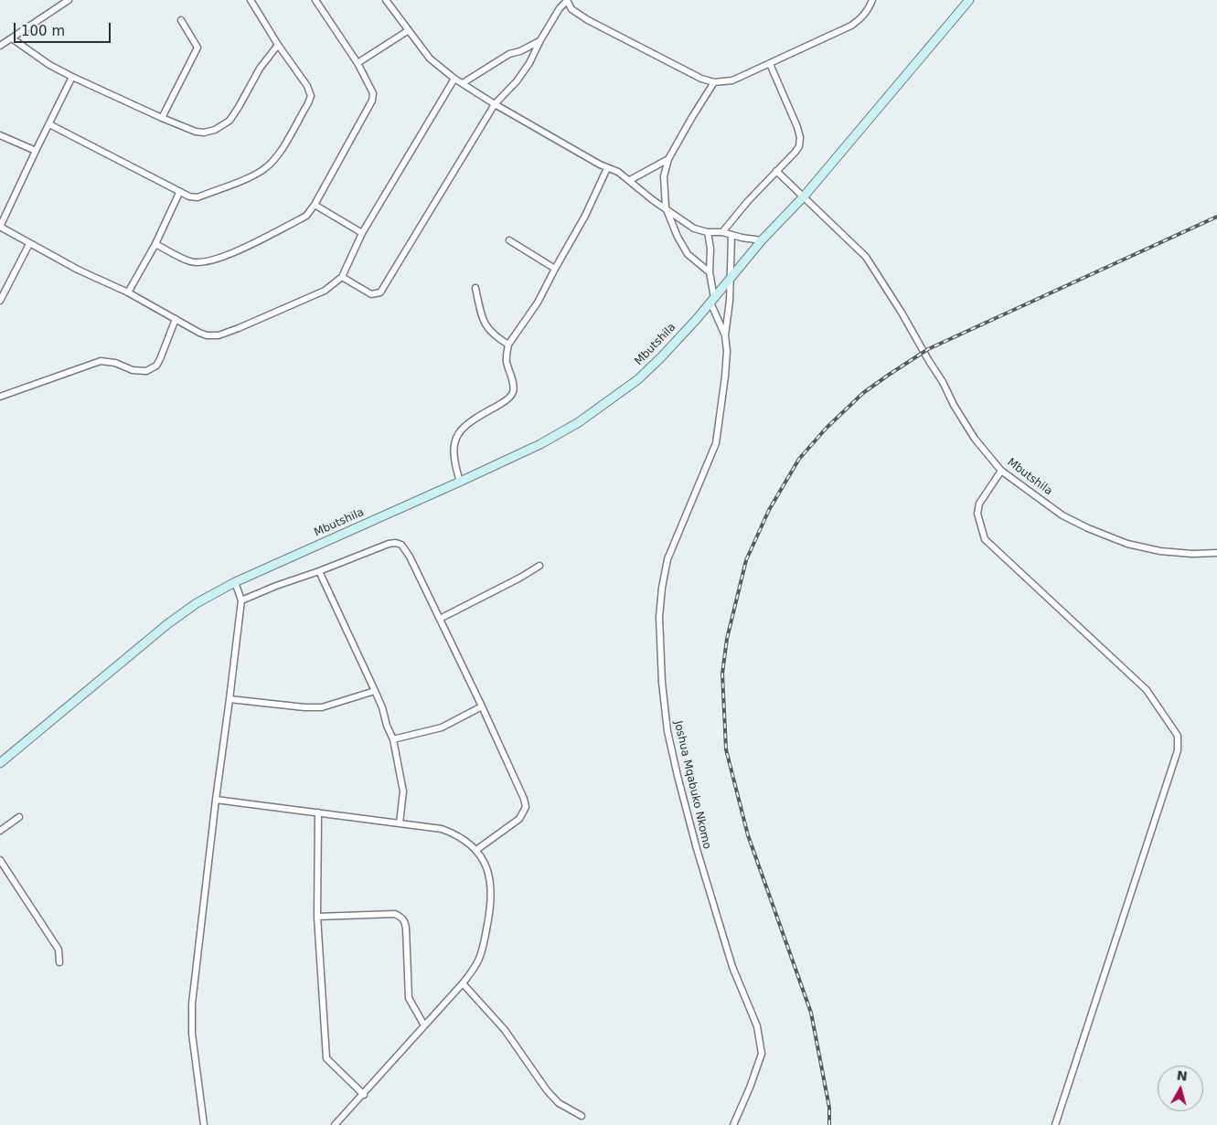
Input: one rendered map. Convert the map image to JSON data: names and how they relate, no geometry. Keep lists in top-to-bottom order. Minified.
{"streets":{"street":["Mbutshila","Joshua Mqabuko Nkomo"]},"scale_bar":"100 m","north":"top"}
